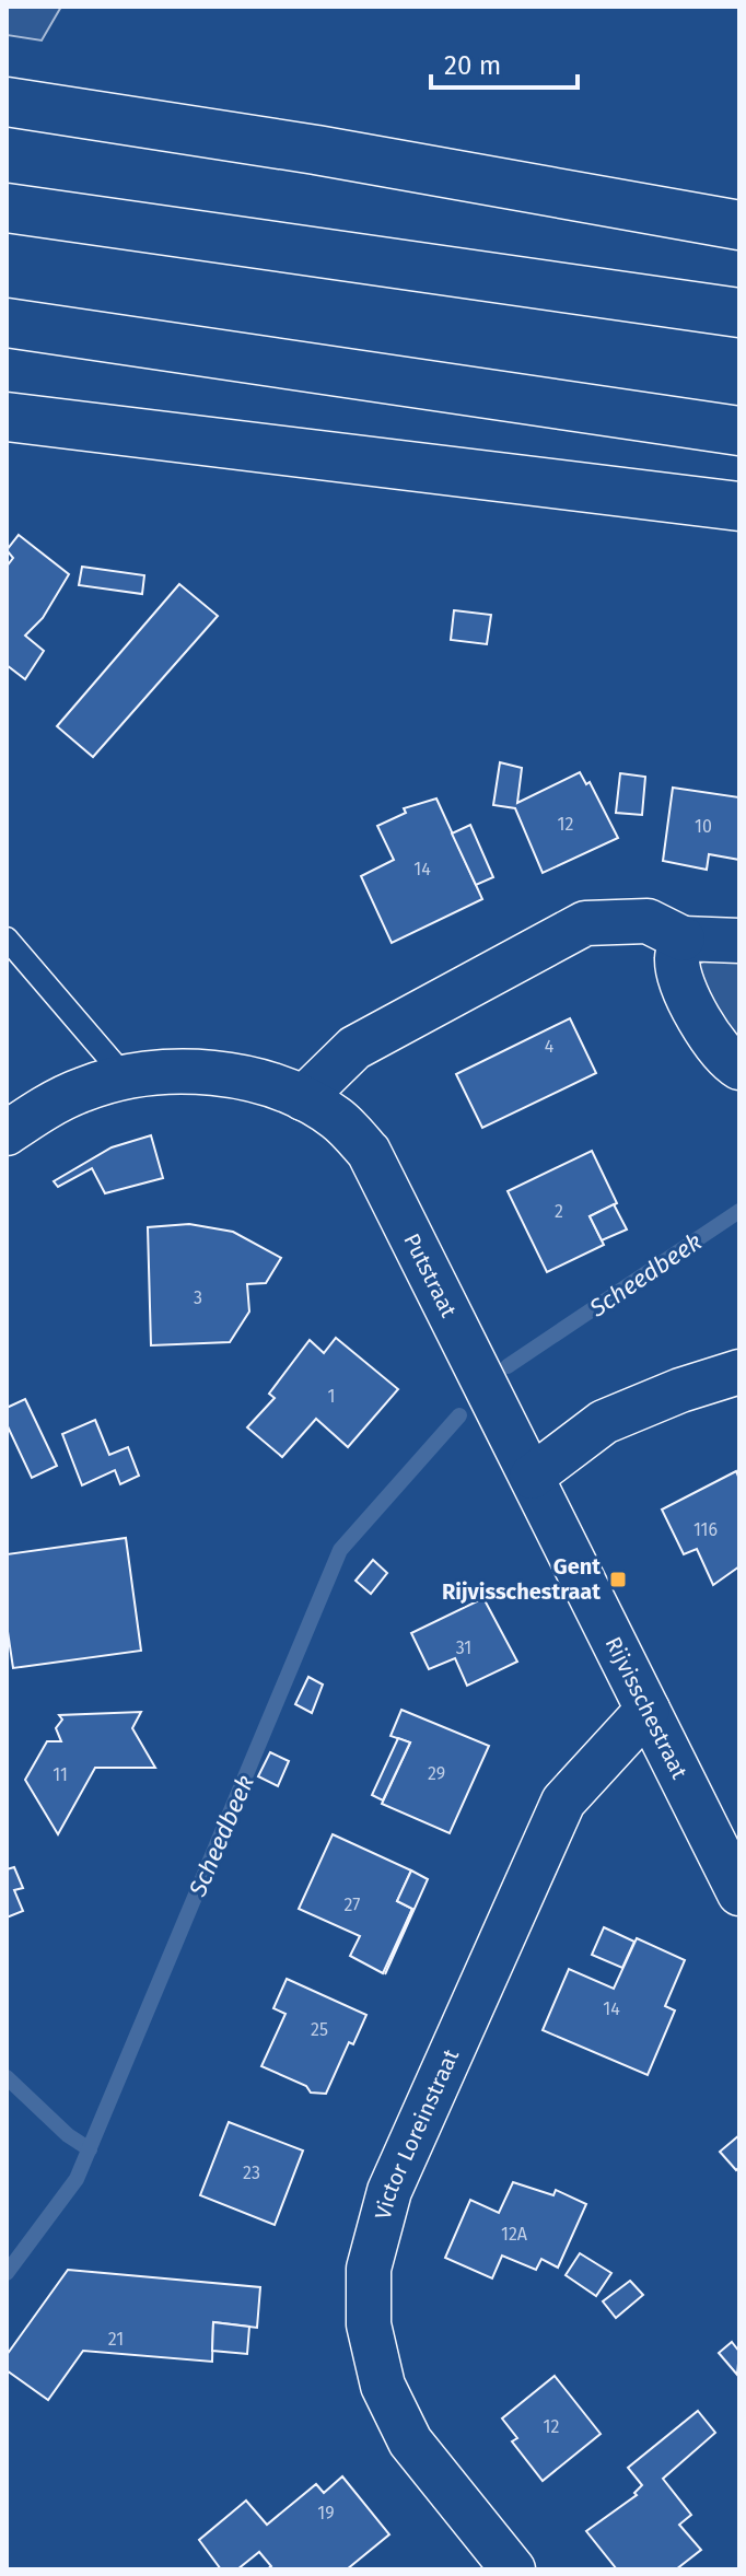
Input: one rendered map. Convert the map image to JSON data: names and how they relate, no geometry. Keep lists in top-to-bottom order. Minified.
{"streets":{"street":["Putstraat","Rijvisschestraat","Victor Loreinstraat"]},"crossings":[["Putstraat","Rijvisschestraat"],["Rijvisschestraat","Victor Loreinstraat"]],"water":["Scheedbeek"],"places":{"transit":["Gent Rijvisschestraat"]},"house_numbers":["12","10","14","4","2","3","1","116","31","29","11","27","14","25","23","12A","21","12","19"],"scale_bar":"20 m"}
